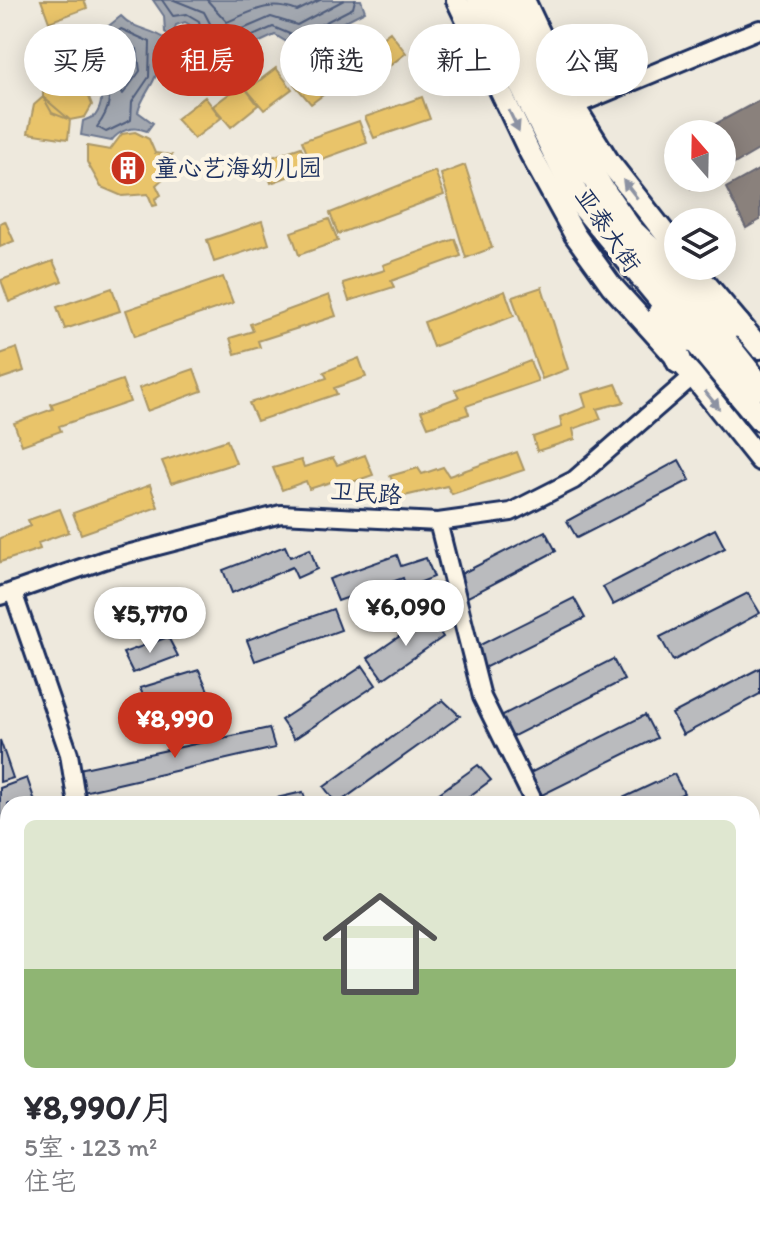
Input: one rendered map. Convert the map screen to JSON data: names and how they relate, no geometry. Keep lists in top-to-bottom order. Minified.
{"streets":{"main road":["亚泰大街"],"street":["卫民路"]},"crossings":[["亚泰大街","卫民路"]],"places":{"building":["童心艺海幼儿园"]},"north":"top","page":{"chip":["买房","租房","筛选","新上","公寓"],"price":["¥6,090","¥5,770","¥8,990"],"list":[{"name":"¥8,990/月","note":"5室 · 123 m² · 住宅"}]}}
